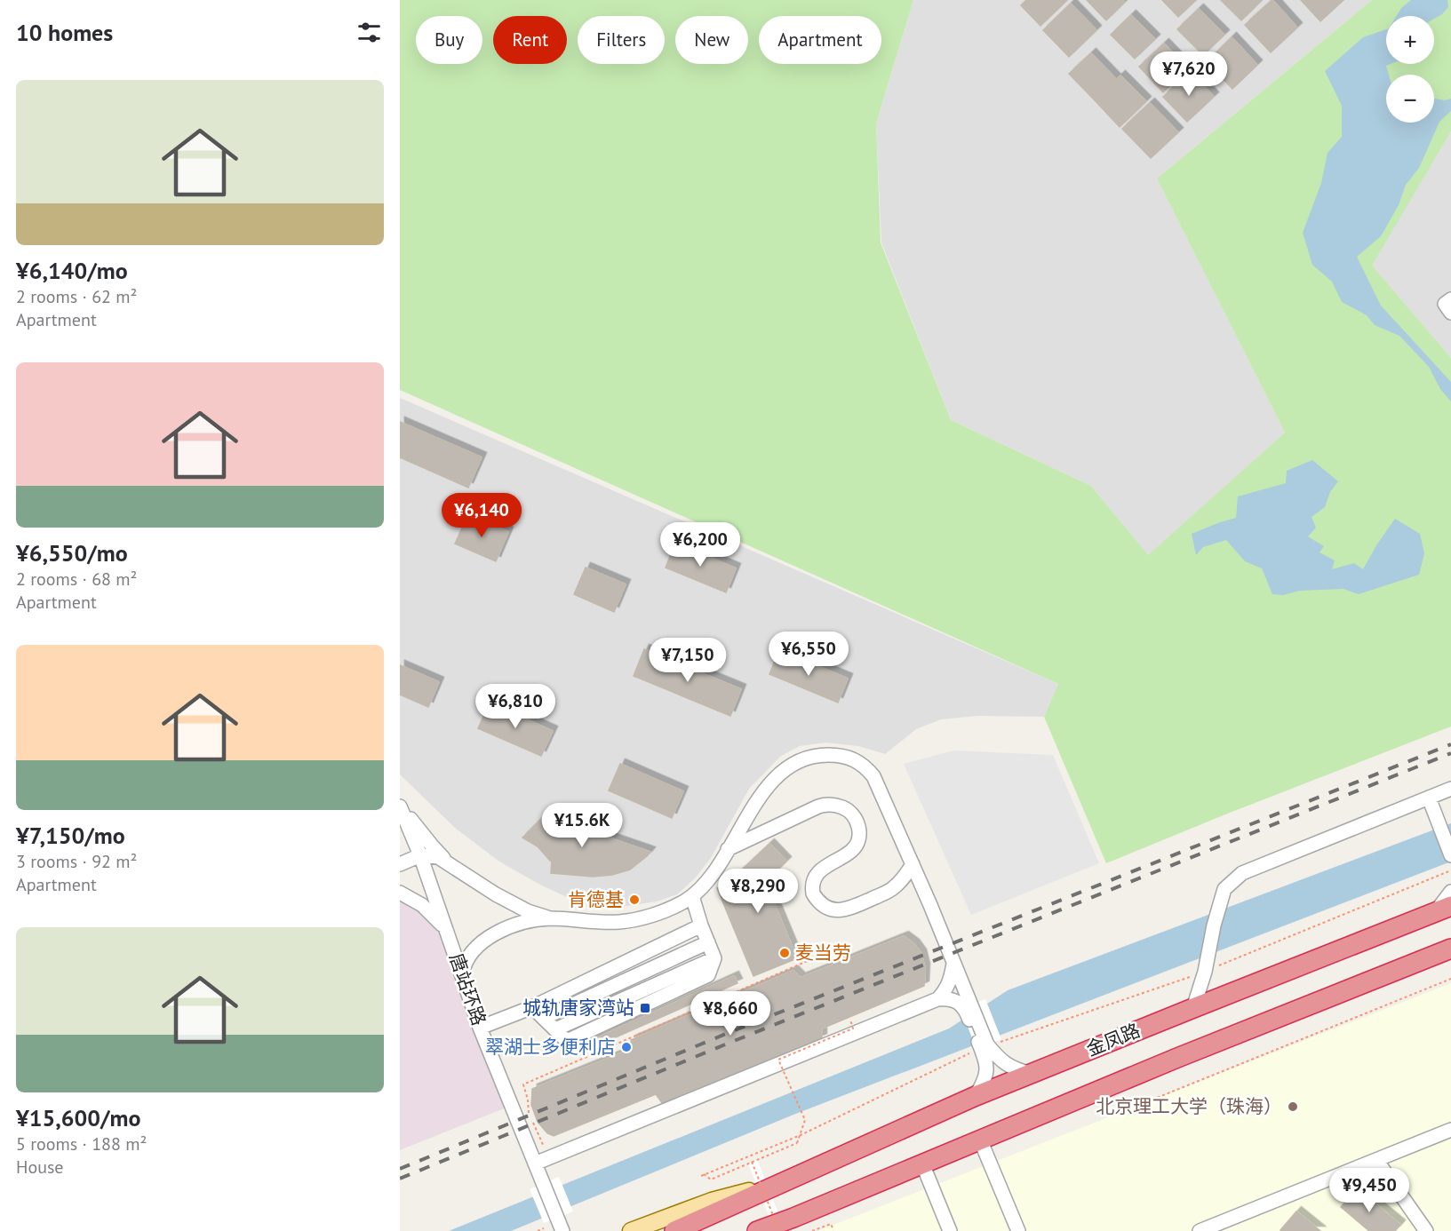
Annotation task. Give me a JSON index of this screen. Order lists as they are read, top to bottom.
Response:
{
  "streets": {
    "highway": ["金凤路"],
    "street": ["唐站环路"]
  },
  "places": {
    "other": [
      "肯德基",
      "麦当劳",
      "翠湖士多便利店",
      "北京理工大学（珠海）"
    ],
    "transit": ["城轨唐家湾站"]
  },
  "page": {
    "heading": "10 homes",
    "map_buttons": ["+", "−"],
    "chip": [
      "Buy",
      "Rent",
      "Filters",
      "New",
      "Apartment"
    ],
    "price": [
      "¥7,620",
      "¥6,140",
      "¥6,200",
      "¥6,550",
      "¥7,150",
      "¥6,810",
      "¥15.6K",
      "¥8,290",
      "¥8,660",
      "¥9,450"
    ],
    "list": [
      {
        "name": "¥6,140/mo",
        "note": "2 rooms · 62 m² · Apartment"
      },
      {
        "name": "¥6,550/mo",
        "note": "2 rooms · 68 m² · Apartment"
      },
      {
        "name": "¥7,150/mo",
        "note": "3 rooms · 92 m² · Apartment"
      },
      {
        "name": "¥15,600/mo",
        "note": "5 rooms · 188 m² · House"
      }
    ]
  }
}
